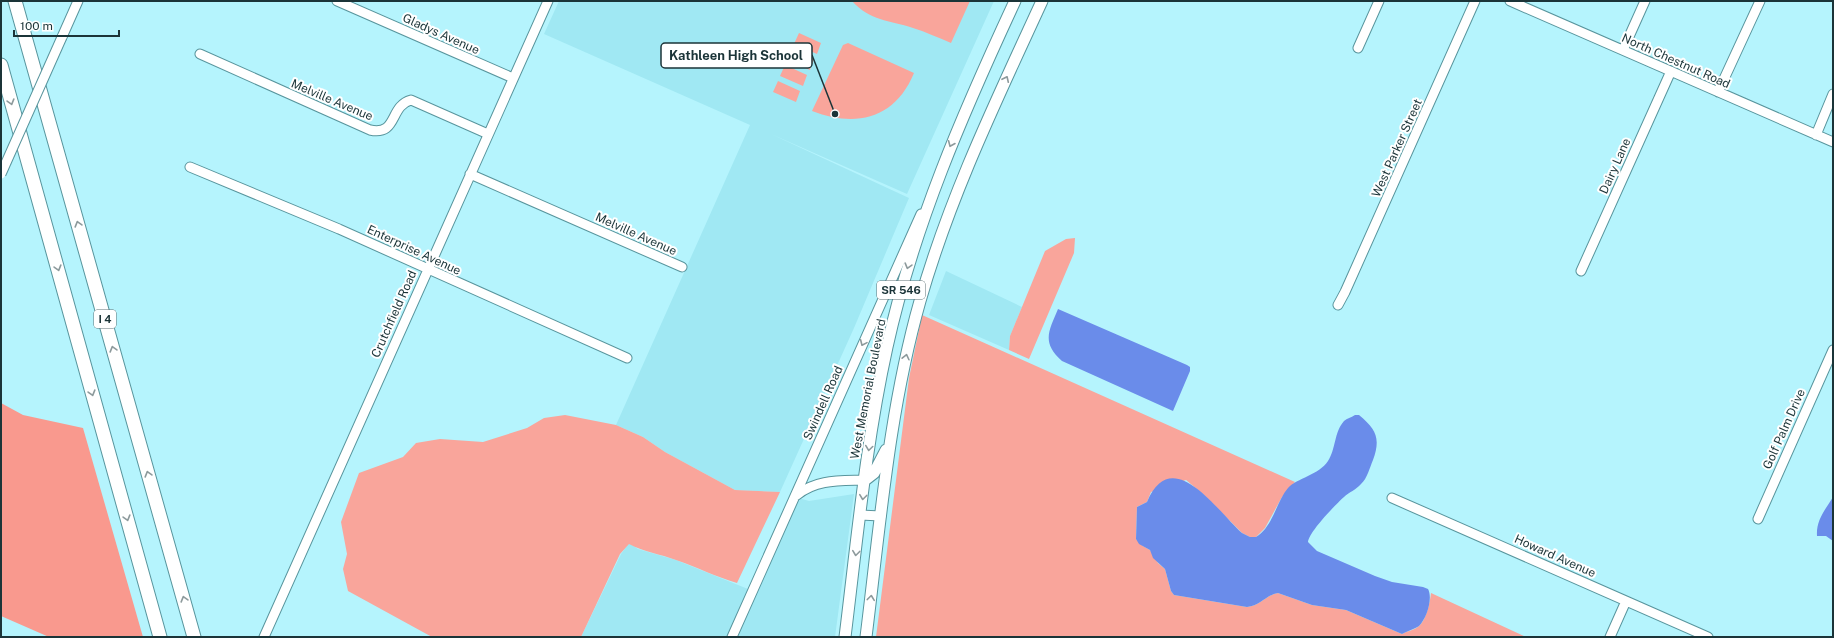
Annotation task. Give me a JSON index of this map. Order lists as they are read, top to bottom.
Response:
{
  "streets": {
    "highway": ["I 4"],
    "main road": ["SR 546", "West Memorial Boulevard"],
    "street": [
      "Gladys Avenue",
      "North Chestnut Road",
      "Melville Avenue",
      "West Parker Street",
      "Dairy Lane",
      "Enterprise Avenue",
      "Crutchfield Road",
      "Swindell Road",
      "Golf Palm Drive",
      "Howard Avenue"
    ]
  },
  "crossings": [
    ["Gladys Avenue", "Crutchfield Road"],
    ["North Chestnut Road", "Dairy Lane"],
    ["Melville Avenue", "Crutchfield Road"],
    ["Enterprise Avenue", "Crutchfield Road"],
    ["West Memorial Boulevard", "Swindell Road"]
  ],
  "one_way": ["Swindell Road"],
  "places": ["Kathleen High School"],
  "scale_bar": "100 m"
}
